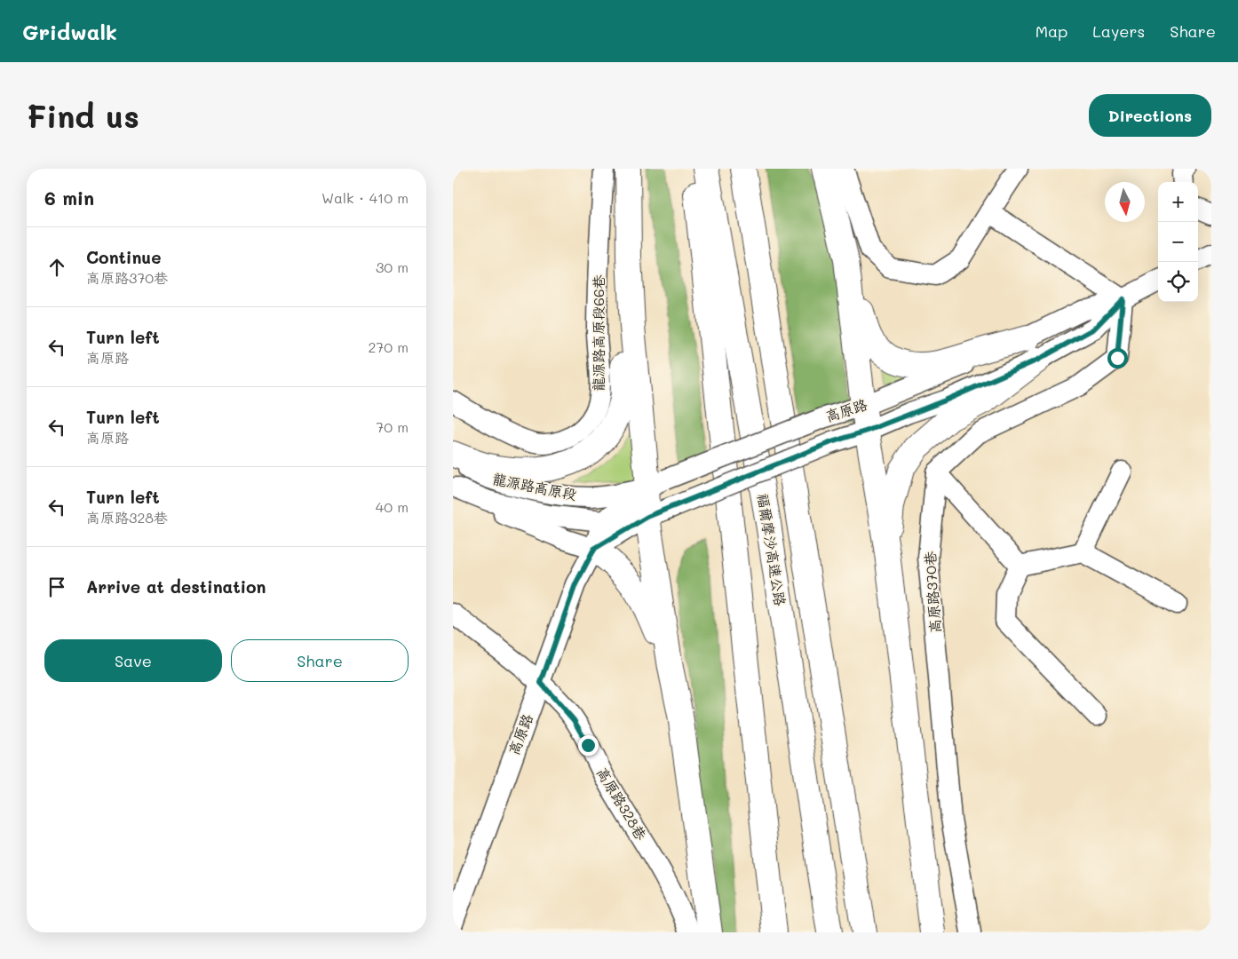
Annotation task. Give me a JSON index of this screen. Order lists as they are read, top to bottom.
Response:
{
  "streets": {
    "highway": ["福爾摩沙高速公路"],
    "street": [
      "龍源路高原段66巷",
      "高原路",
      "龍源路高原段",
      "高原路370巷",
      "高原路328巷"
    ]
  },
  "crossings": [
    ["高原路", "龍源路高原段"],
    ["高原路", "高原路328巷"]
  ],
  "north": "bottom",
  "page": {
    "header": "Gridwalk",
    "nav": ["Map", "Layers", "Share"],
    "buttons": [
      "Directions",
      ["Save", "Share"]
    ],
    "title": "Find us",
    "heading": ["6 min", "Walk · 410 m"],
    "map_buttons": ["+", "−"],
    "list": [
      ["Continue", "高原路370巷", "30 m"],
      ["Turn left", "高原路", "270 m"],
      ["Turn left", "高原路", "70 m"],
      ["Turn left", "高原路328巷", "40 m"],
      "Arrive at destination"
    ]
  }
}
